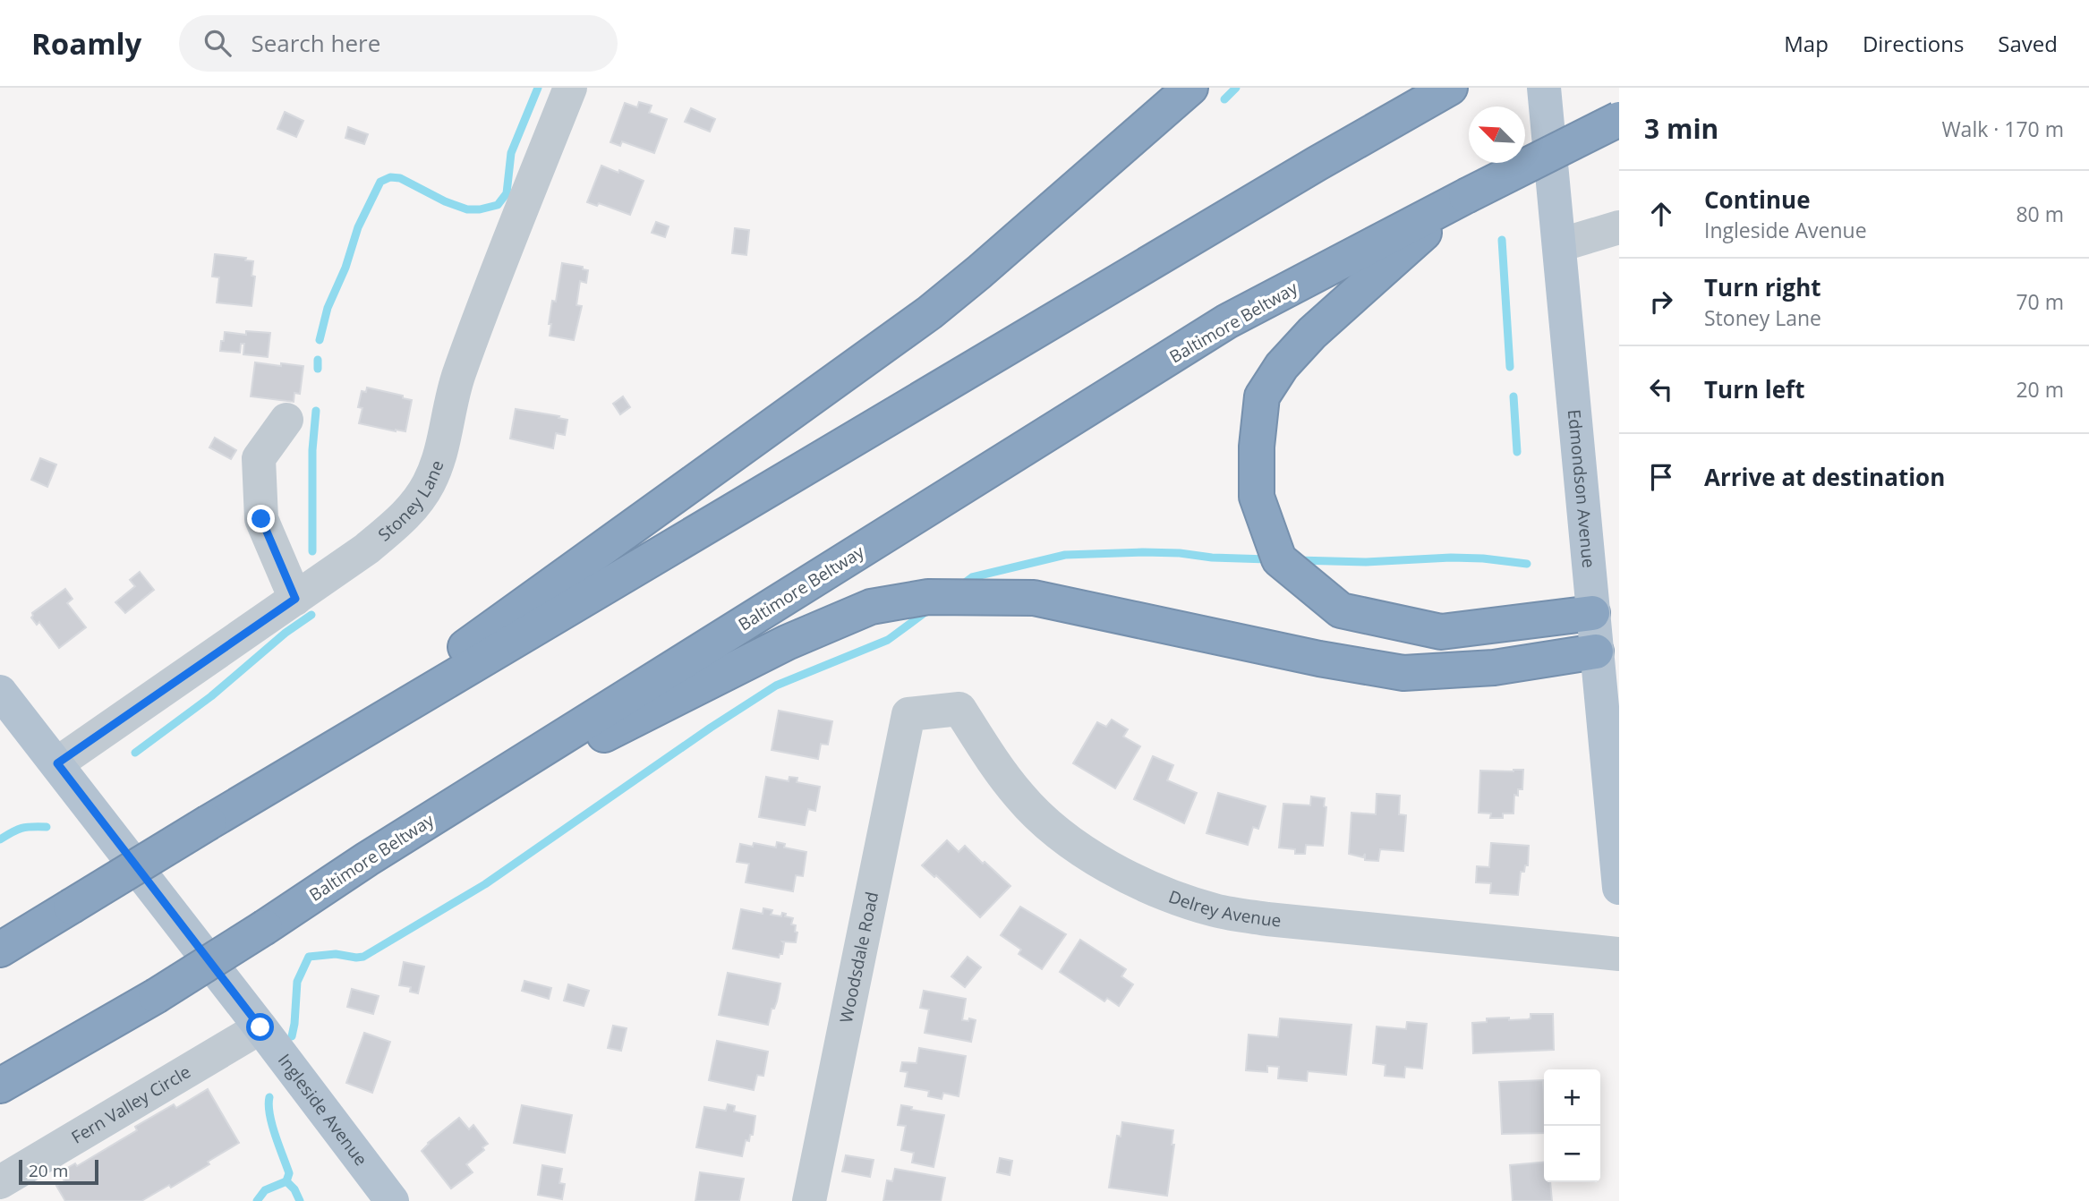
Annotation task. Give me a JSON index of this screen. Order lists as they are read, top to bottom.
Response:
{
  "streets": {
    "highway": ["Baltimore Beltway"],
    "main road": ["Edmondson Avenue", "Ingleside Avenue"],
    "street": [
      "Stoney Lane",
      "Delrey Avenue",
      "Woodsdale Road",
      "Fern Valley Circle"
    ]
  },
  "crossings": [
    ["Stoney Lane", "Ingleside Avenue"],
    ["Delrey Avenue", "Woodsdale Road"],
    ["Fern Valley Circle", "Ingleside Avenue"]
  ],
  "scale_bar": "20 m",
  "north": "top left",
  "page": {
    "header": "Roamly",
    "search": "Search here",
    "nav": ["Map", "Directions", "Saved"],
    "heading": ["3 min", "Walk · 170 m"],
    "list": [
      ["Continue", "Ingleside Avenue", "80 m"],
      ["Turn right", "Stoney Lane", "70 m"],
      ["Turn left", "20 m"],
      "Arrive at destination"
    ],
    "map_buttons": ["+", "−"],
    "scale": "20 m"
  }
}
